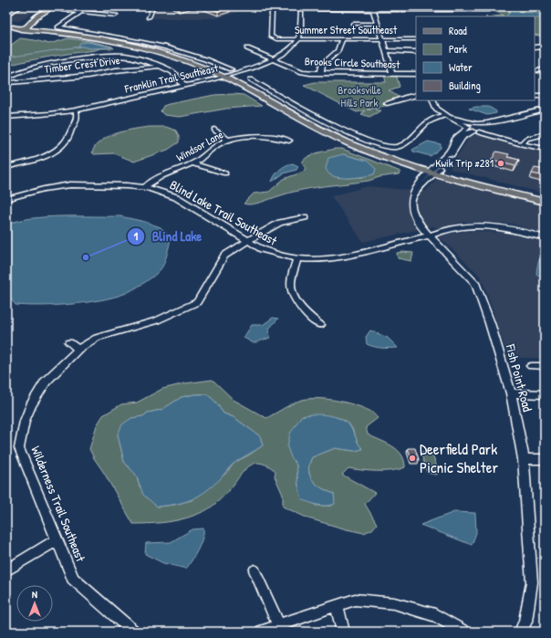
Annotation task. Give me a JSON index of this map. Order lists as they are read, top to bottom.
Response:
{
  "streets": {
    "street": [
      "Summer Street Southeast",
      "Brooks Circle Southeast",
      "Timber Crest Drive",
      "Franklin Trail Southeast",
      "Windsor Lane",
      "Blind Lake Trail Southeast",
      "Fish Point Road",
      "Wilderness Trail Southeast"
    ]
  },
  "crossings": [
    ["Summer Street Southeast", "Franklin Trail Southeast"],
    ["Brooks Circle Southeast", "Franklin Trail Southeast"],
    ["Windsor Lane", "Blind Lake Trail Southeast"],
    ["Blind Lake Trail Southeast", "Fish Point Road"],
    ["Blind Lake Trail Southeast", "Wilderness Trail Southeast"]
  ],
  "parks": ["Brooksville Hills Park"],
  "places": ["Kwik Trip #281", "Blind Lake", "Deerfield Park Picnic Shelter"],
  "legend": [
    "Road",
    "Park",
    "Water",
    "Building"
  ],
  "north": "top"
}
